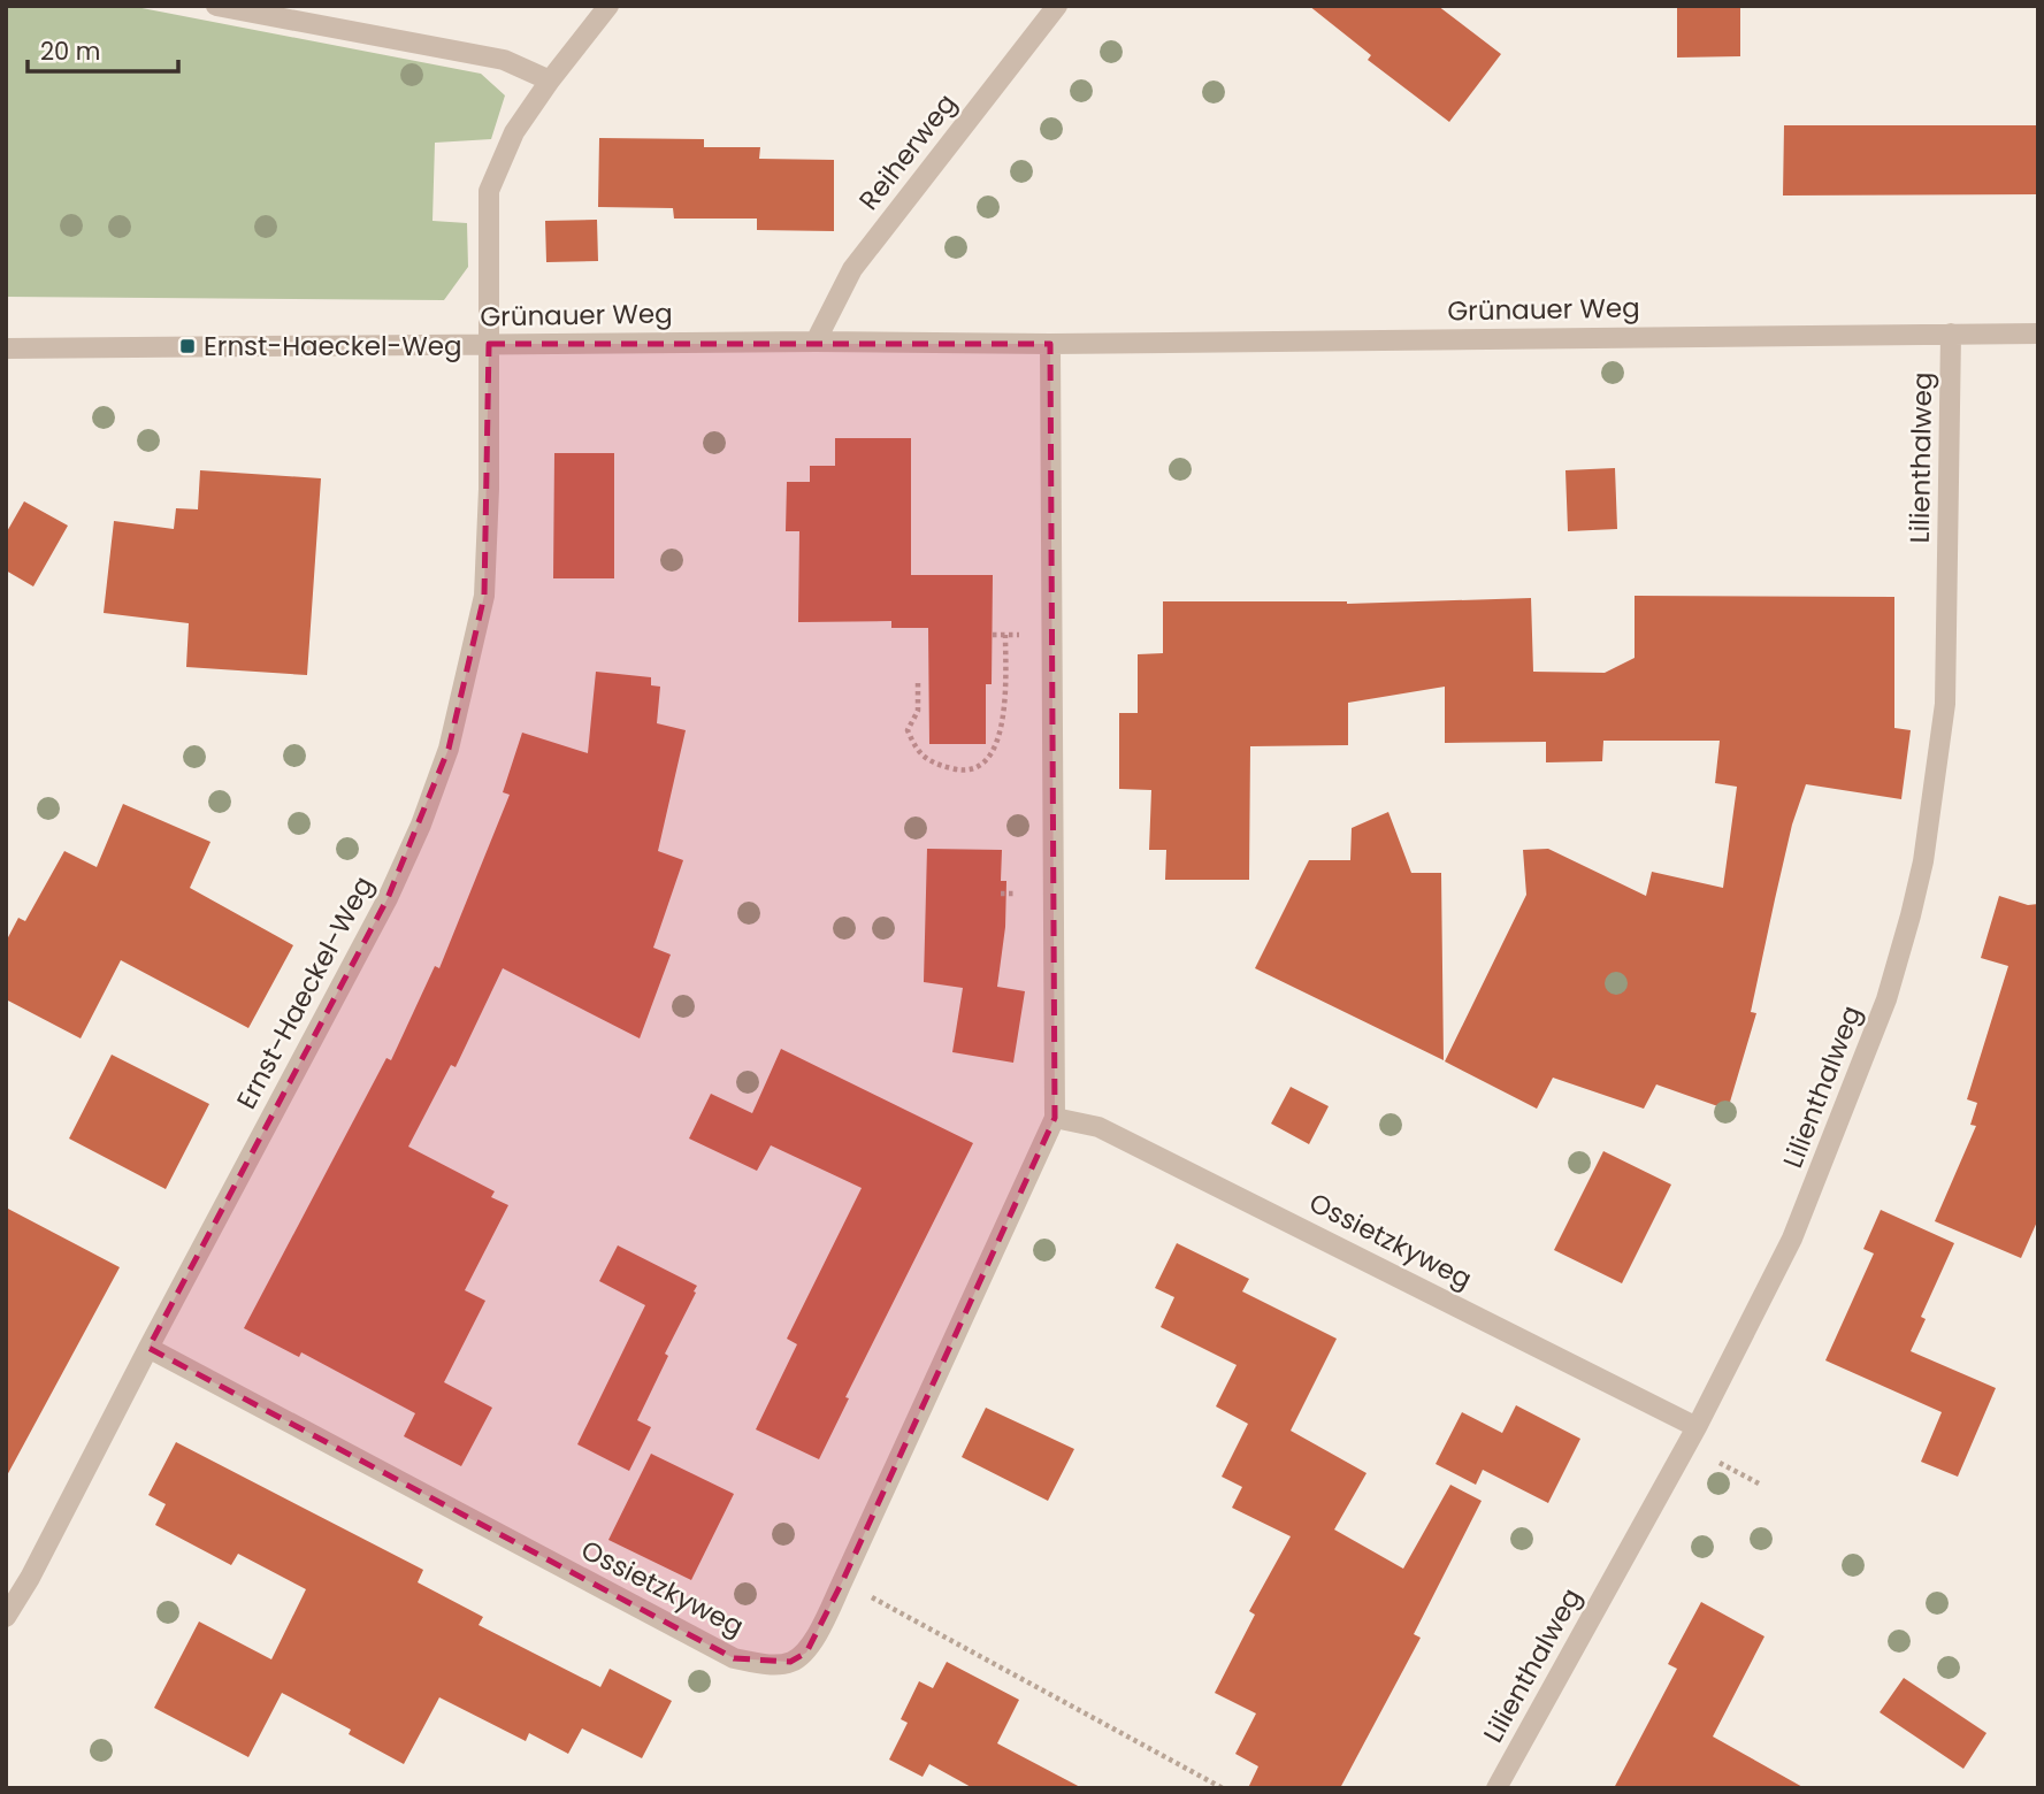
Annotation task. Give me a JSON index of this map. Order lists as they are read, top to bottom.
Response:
{
  "streets": {
    "street": [
      "Reiherweg",
      "Grünauer Weg",
      "Lilienthalweg",
      "Ernst-Haeckel-Weg",
      "Ossietzkyweg"
    ]
  },
  "crossings": [
    ["Reiherweg", "Grünauer Weg"],
    ["Grünauer Weg", "Lilienthalweg"],
    ["Grünauer Weg", "Ernst-Haeckel-Weg"],
    ["Grünauer Weg", "Ossietzkyweg"],
    ["Lilienthalweg", "Ossietzkyweg"],
    ["Ernst-Haeckel-Weg", "Ossietzkyweg"]
  ],
  "places": {
    "transit": ["Ernst-Haeckel-Weg"]
  },
  "scale_bar": "20 m"
}
